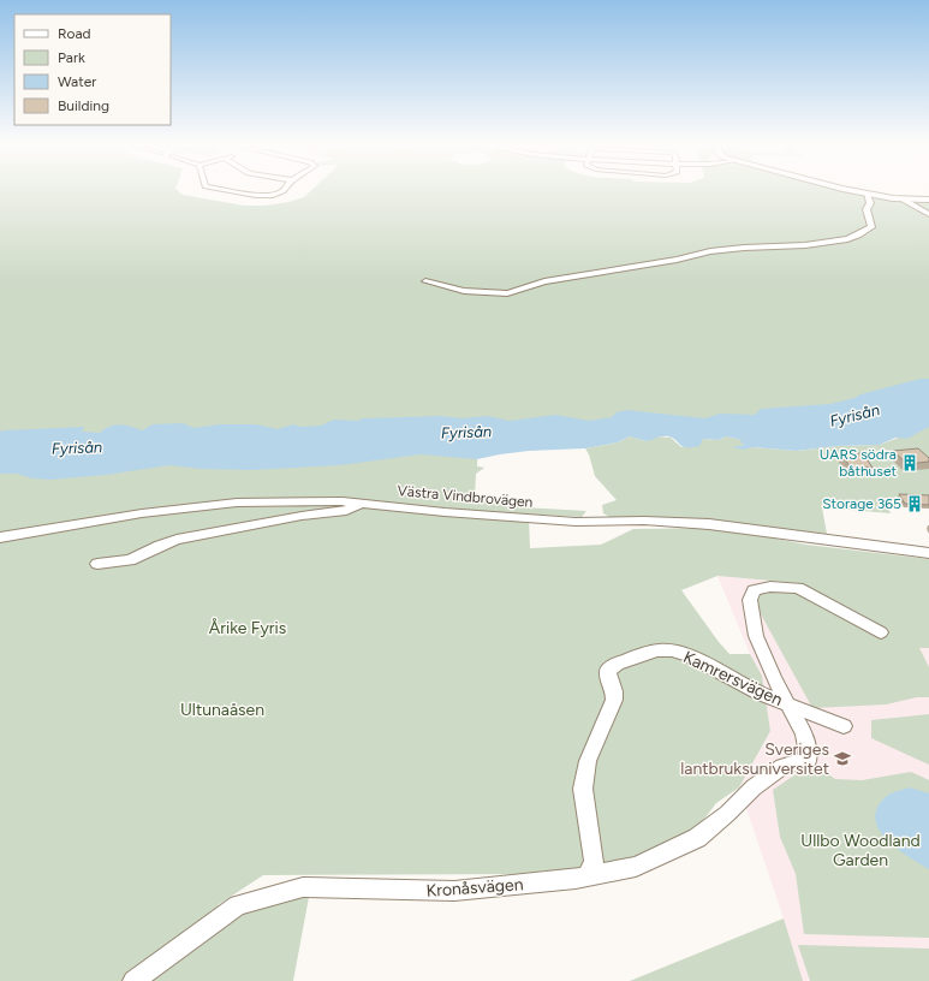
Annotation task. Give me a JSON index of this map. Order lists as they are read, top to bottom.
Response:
{
  "streets": {
    "street": ["Västra Vindbrovägen", "Kamrersvägen", "Kronåsvägen"]
  },
  "crossings": [
    ["Kamrersvägen", "Kronåsvägen"]
  ],
  "water": ["Fyrisån"],
  "parks": ["Årike Fyris", "Ultunaåsen", "Ullbo Woodland Garden"],
  "places": {
    "building": ["UARS södra båthuset", "Storage 365"],
    "school or university": ["Sveriges lantbruksuniversitet"]
  },
  "legend": [
    "Road",
    "Park",
    "Water",
    "Building"
  ]
}
